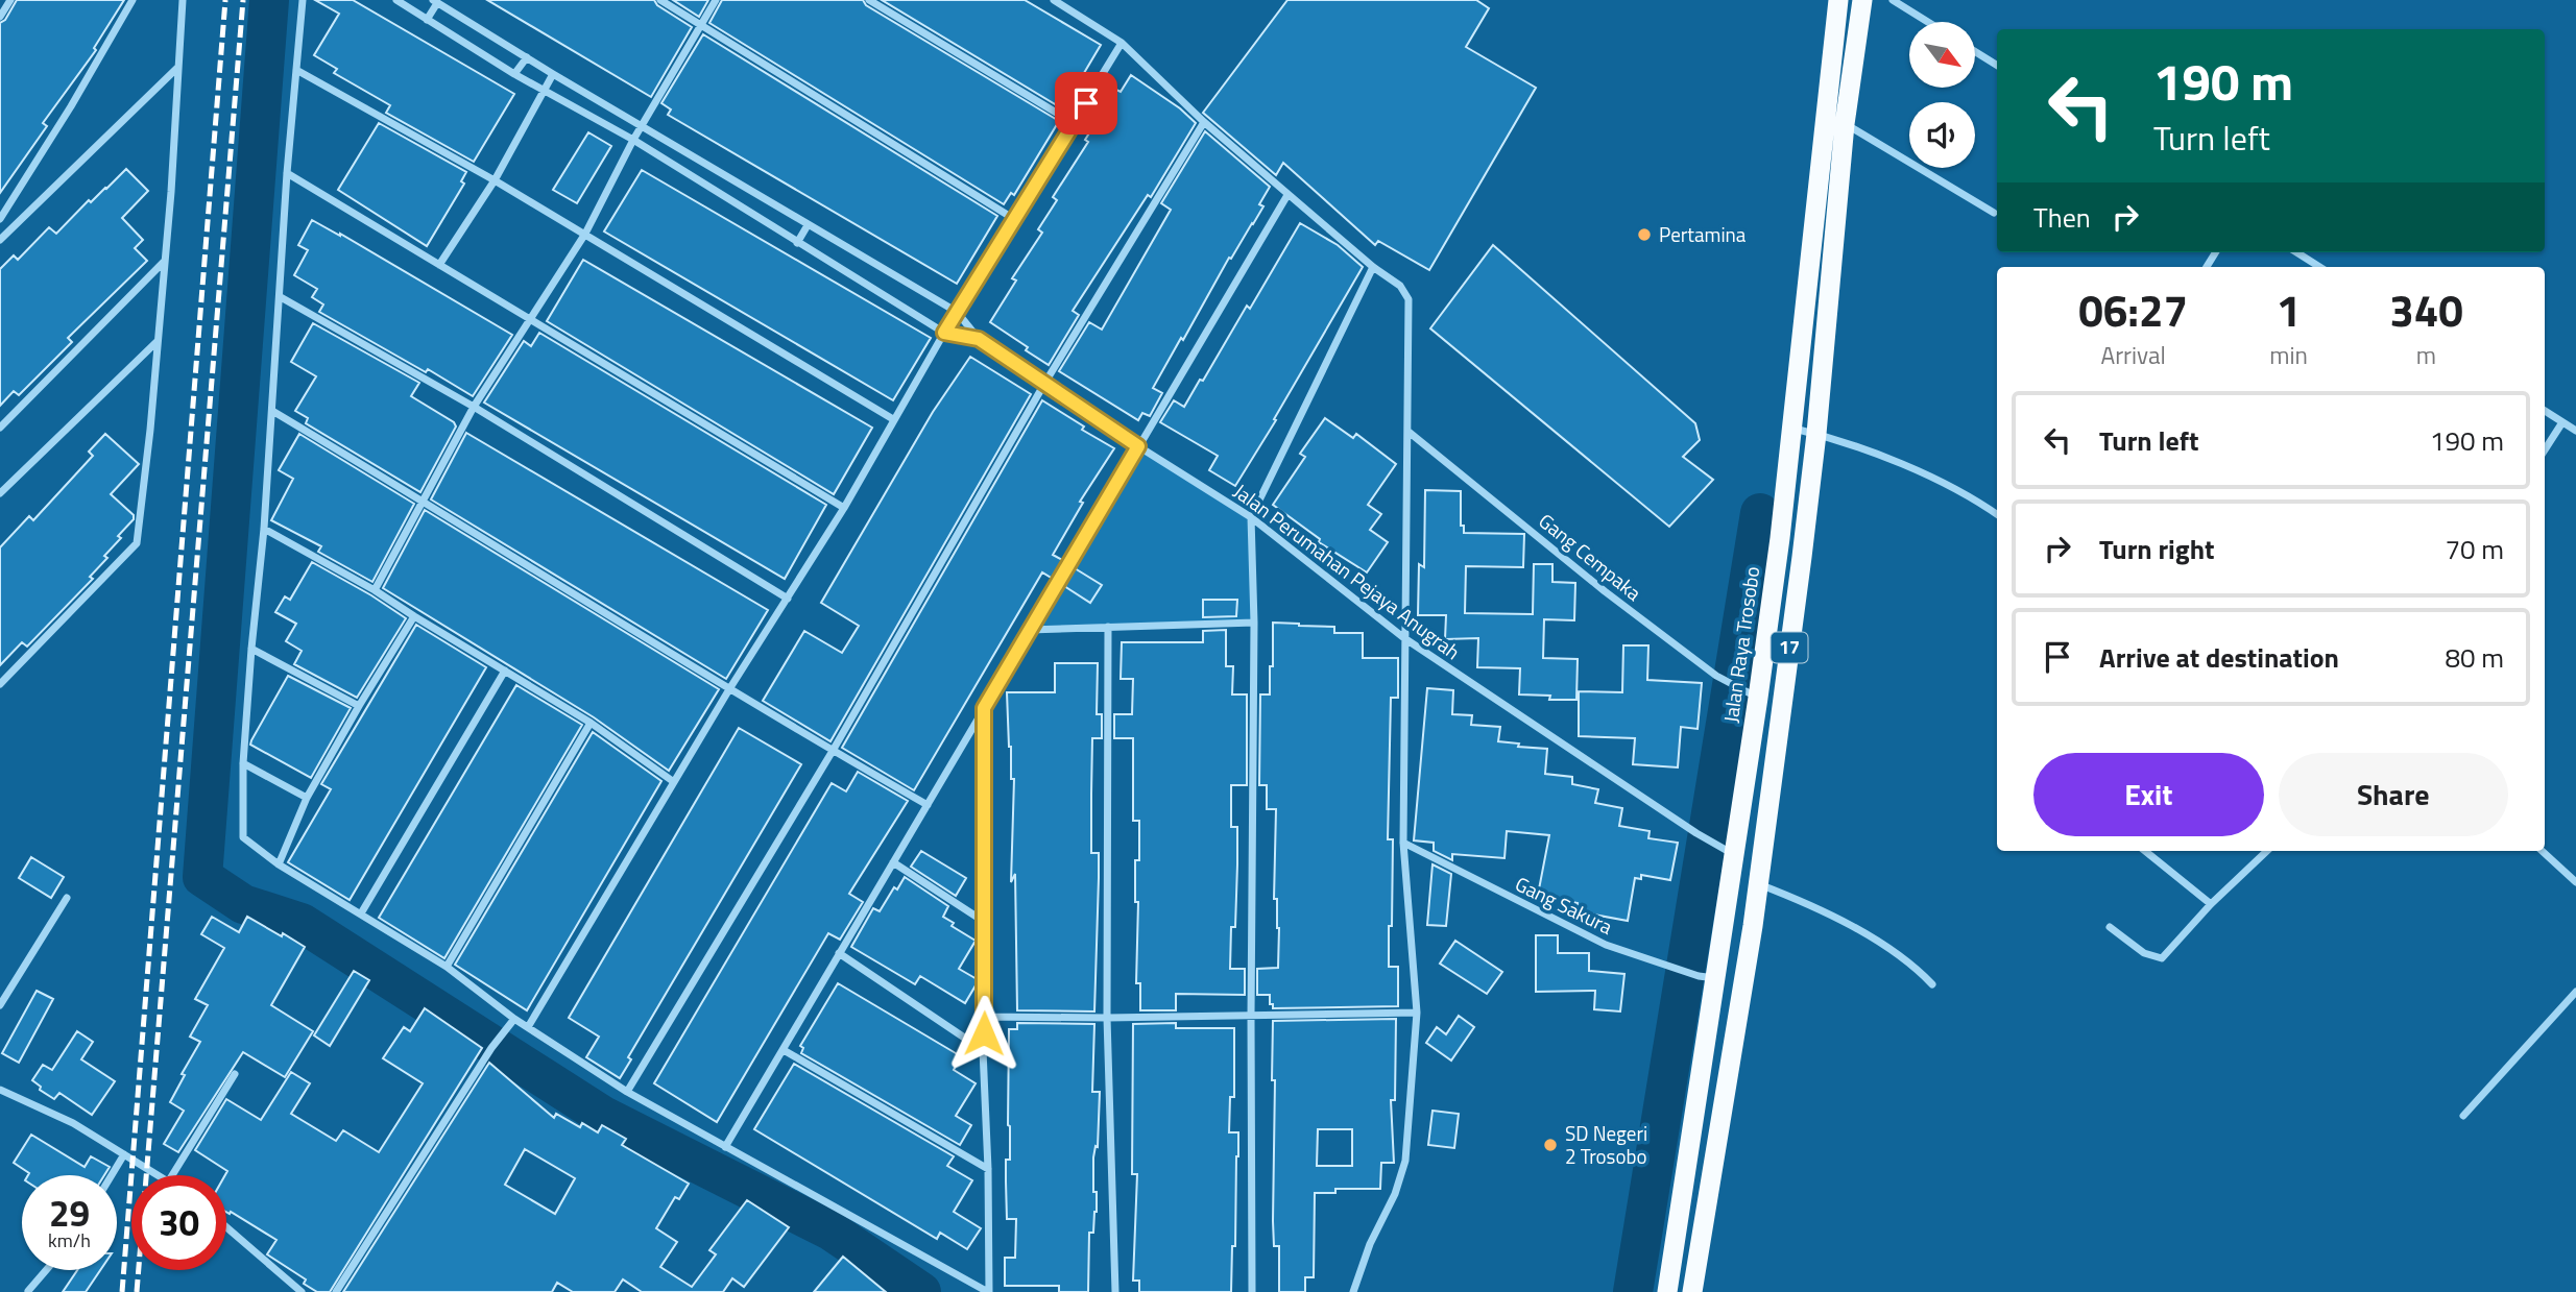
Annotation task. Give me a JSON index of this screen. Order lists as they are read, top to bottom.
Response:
{
  "streets": {
    "highway": ["Jalan Raya Trosobo", "17"],
    "street": ["Gang Cempaka", "Jalan Perumahan Pejaya Anugrah", "Gang Sakura"]
  },
  "crossings": [
    ["Gang Cempaka", "Jalan Raya Trosobo"],
    ["Jalan Perumahan Pejaya Anugrah", "Jalan Raya Trosobo"],
    ["Jalan Raya Trosobo", "Gang Sakura"]
  ],
  "places": ["Pertamina", "SD Negeri 2 Trosobo"],
  "north": "bottom right",
  "page": {
    "turn": ["190 m", "Turn left"],
    "then": "Then",
    "eta": [
      "06:27",
      "Arrival",
      "1",
      "min",
      "340",
      "m"
    ],
    "list": [
      {
        "name": "Turn left",
        "value": "190 m"
      },
      {
        "name": "Turn right",
        "value": "70 m"
      },
      {
        "name": "Arrive at destination",
        "value": "80 m"
      }
    ],
    "buttons": ["Exit", "Share"],
    "speed": "29 km/h",
    "limit": "30"
  }
}
